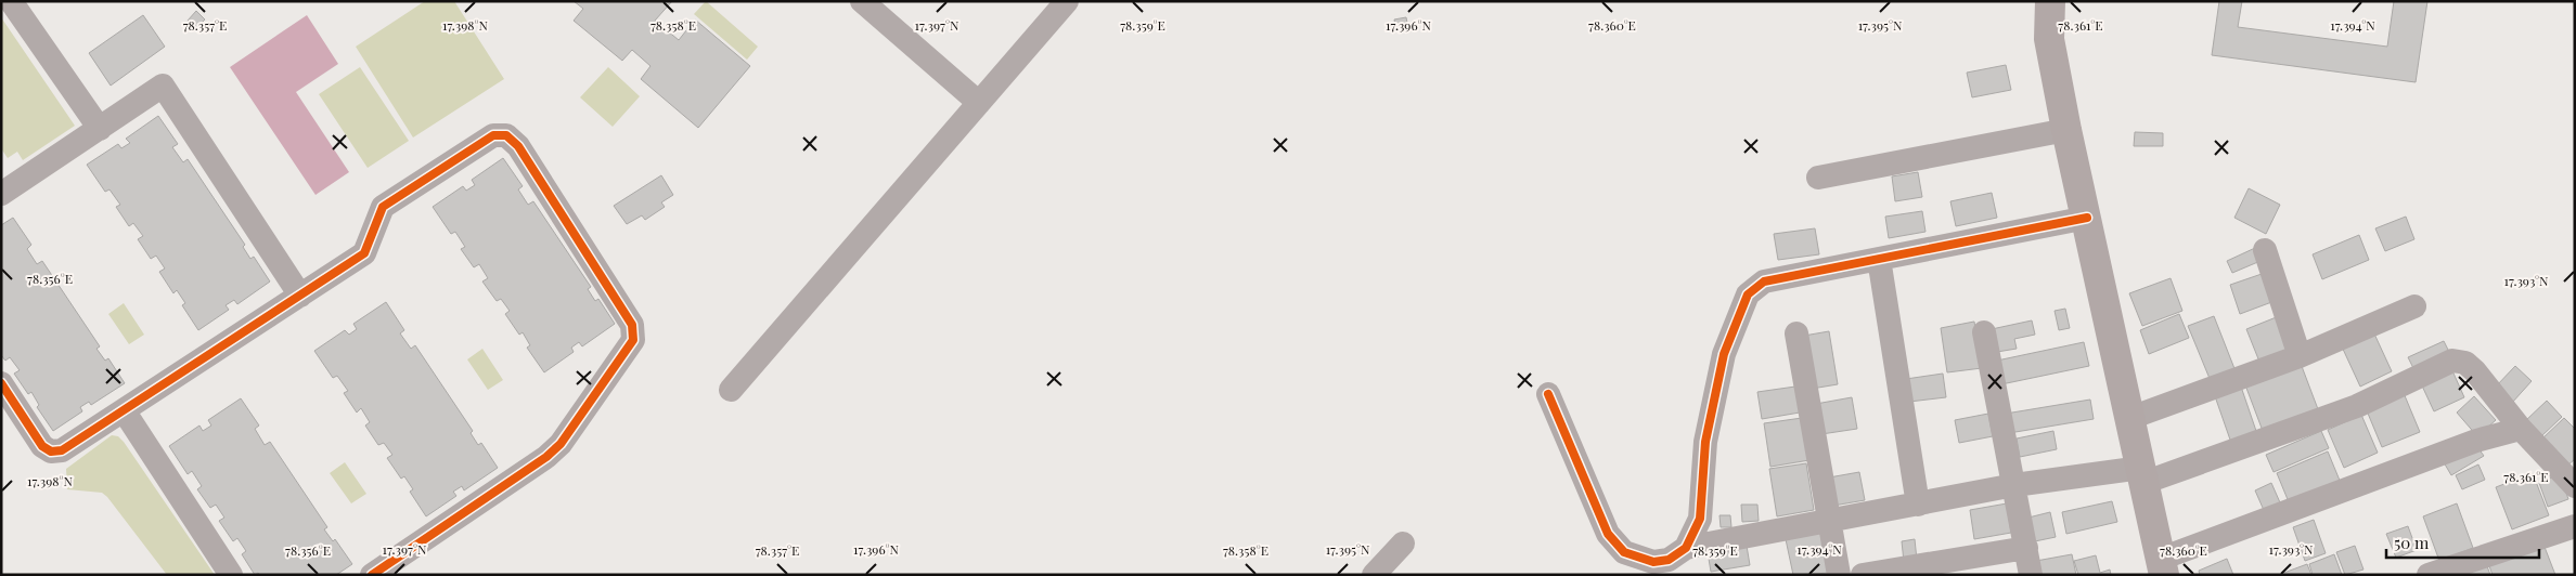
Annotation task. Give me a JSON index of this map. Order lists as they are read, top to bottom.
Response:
{
  "scale_bar": "50 m",
  "coordinates": [
    "78.361°E",
    "78.357°E",
    "78.358°E",
    "78.359°E",
    "78.360°E",
    "17.398°N",
    "17.397°N",
    "17.396°N",
    "17.395°N",
    "17.394°N",
    "78.356°E",
    "17.393°N"
  ]
}
